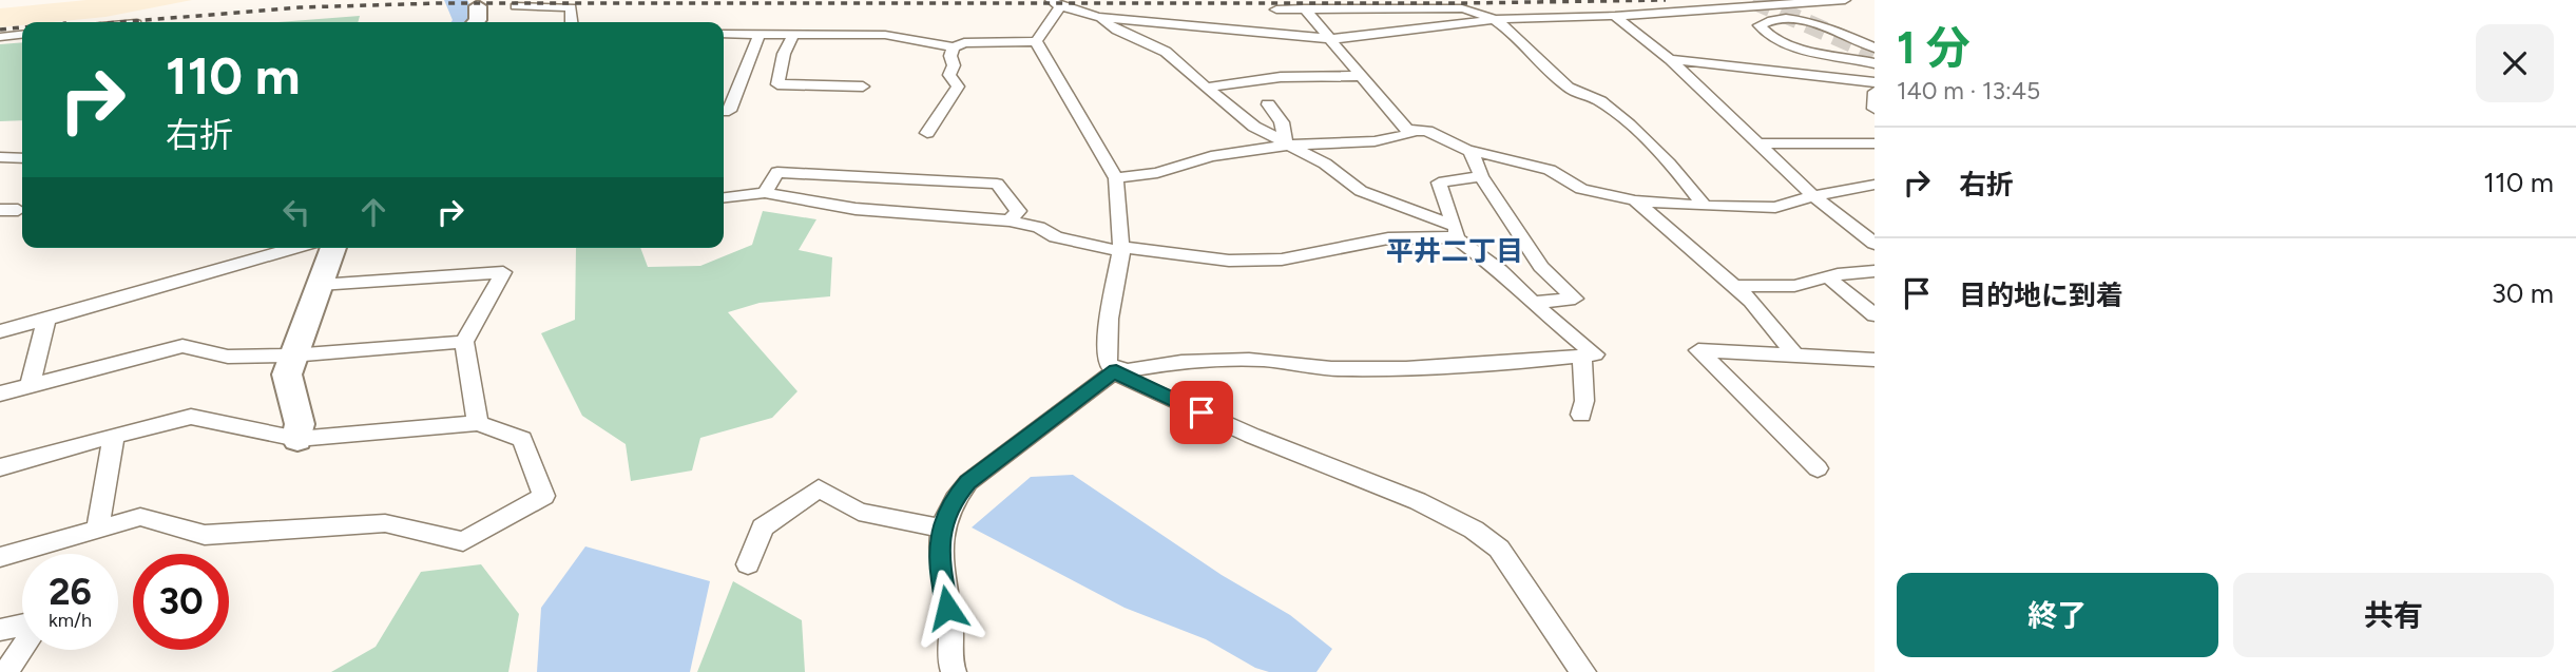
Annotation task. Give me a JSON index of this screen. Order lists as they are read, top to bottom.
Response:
{
  "districts": ["平井二丁目"],
  "page": {
    "heading": ["1 分", "140 m · 13:45"],
    "turn": ["110 m", "右折"],
    "list": [
      {
        "name": "右折",
        "value": "110 m"
      },
      {
        "name": "目的地に到着",
        "value": "30 m"
      }
    ],
    "speed": "26 km/h",
    "limit": "30",
    "buttons": ["終了", "共有"]
  }
}
